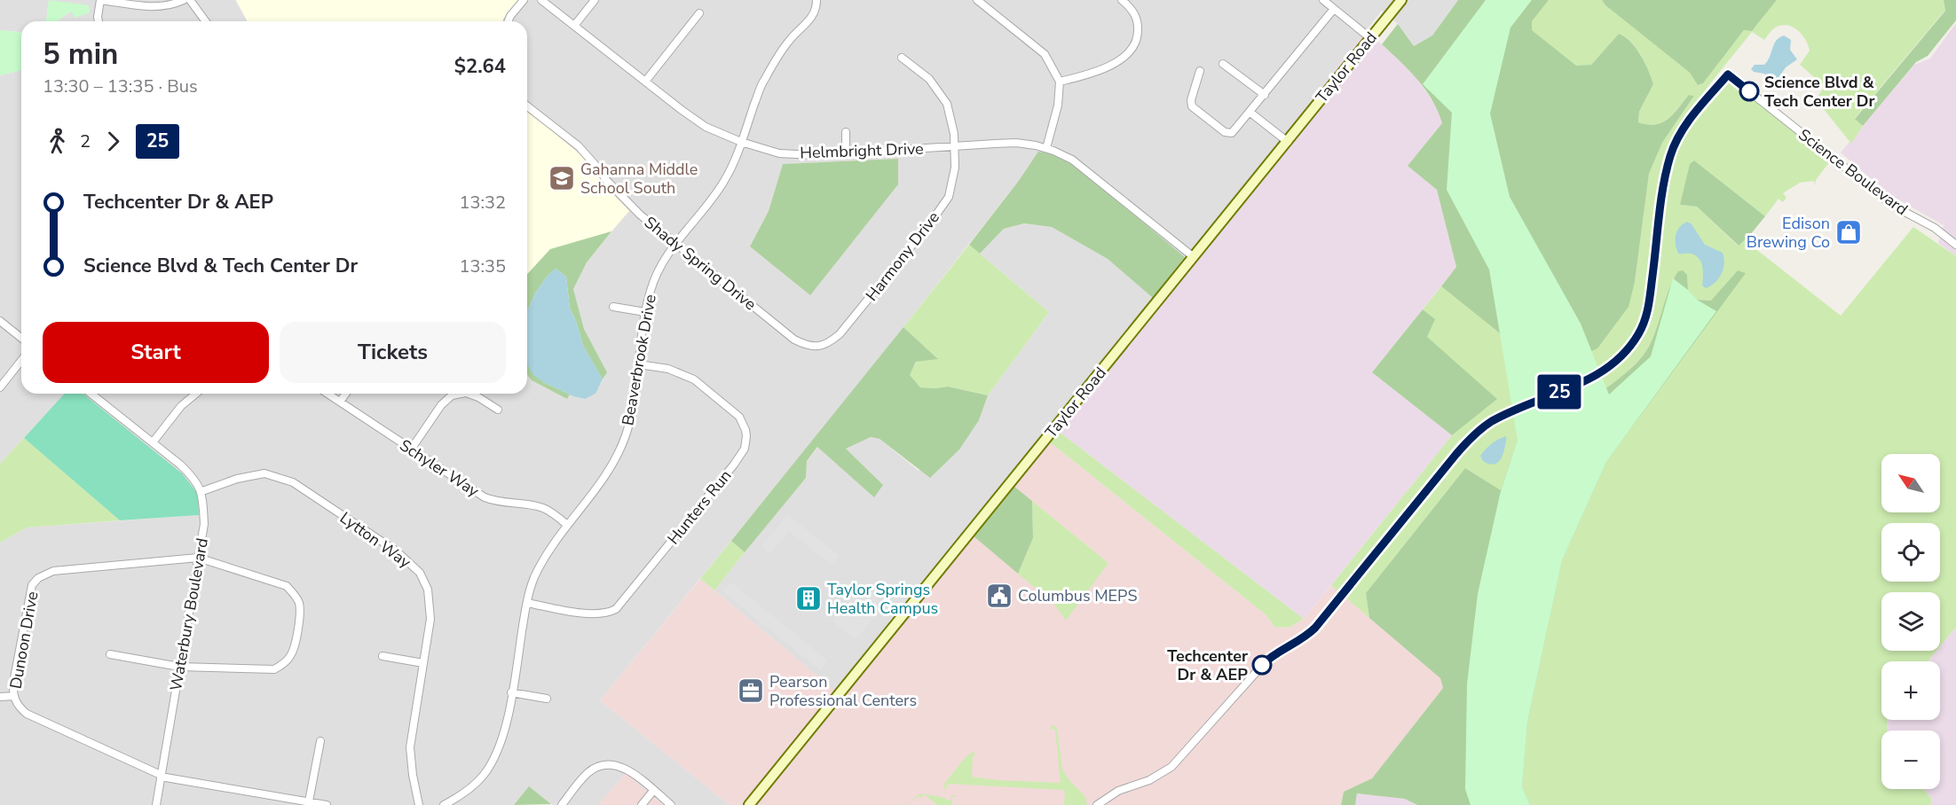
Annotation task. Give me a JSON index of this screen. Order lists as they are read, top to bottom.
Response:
{
  "streets": {
    "main road": ["Taylor Road"],
    "street": [
      "Helmbright Drive",
      "Science Boulevard",
      "Harmony Drive",
      "Shady Spring Drive",
      "Beaverbrook Drive",
      "Schyler Way",
      "Hunters Run",
      "Lytton Way",
      "Waterbury Boulevard",
      "Dunoon Drive"
    ]
  },
  "crossings": [
    ["Taylor Road", "Helmbright Drive"],
    ["Helmbright Drive", "Harmony Drive"],
    ["Helmbright Drive", "Beaverbrook Drive"],
    ["Harmony Drive", "Shady Spring Drive"],
    ["Shady Spring Drive", "Beaverbrook Drive"],
    ["Beaverbrook Drive", "Schyler Way"],
    ["Beaverbrook Drive", "Hunters Run"],
    ["Lytton Way", "Waterbury Boulevard"],
    ["Waterbury Boulevard", "Dunoon Drive"]
  ],
  "places": {
    "other": ["Science Blvd & Tech Center Dr", "Techcenter Dr & AEP"],
    "school or university": ["Gahanna Middle School South"],
    "shop": ["Edison Brewing Co"],
    "public building": ["Columbus MEPS"],
    "building": ["Taylor Springs Health Campus"],
    "office": ["Pearson Professional Centers"]
  },
  "lines": ["bus line 25"],
  "north": "top left",
  "page": {
    "on_map": "25",
    "heading": ["5 min", "13:30 – 13:35 · Bus", "$2.64"],
    "legs": ["2", "25"],
    "list": [
      {
        "name": "Techcenter Dr & AEP",
        "value": "13:32"
      },
      {
        "name": "Science Blvd & Tech Center Dr",
        "value": "13:35"
      }
    ],
    "buttons": ["Start", "Tickets"],
    "map_buttons": ["+", "−"]
  }
}
